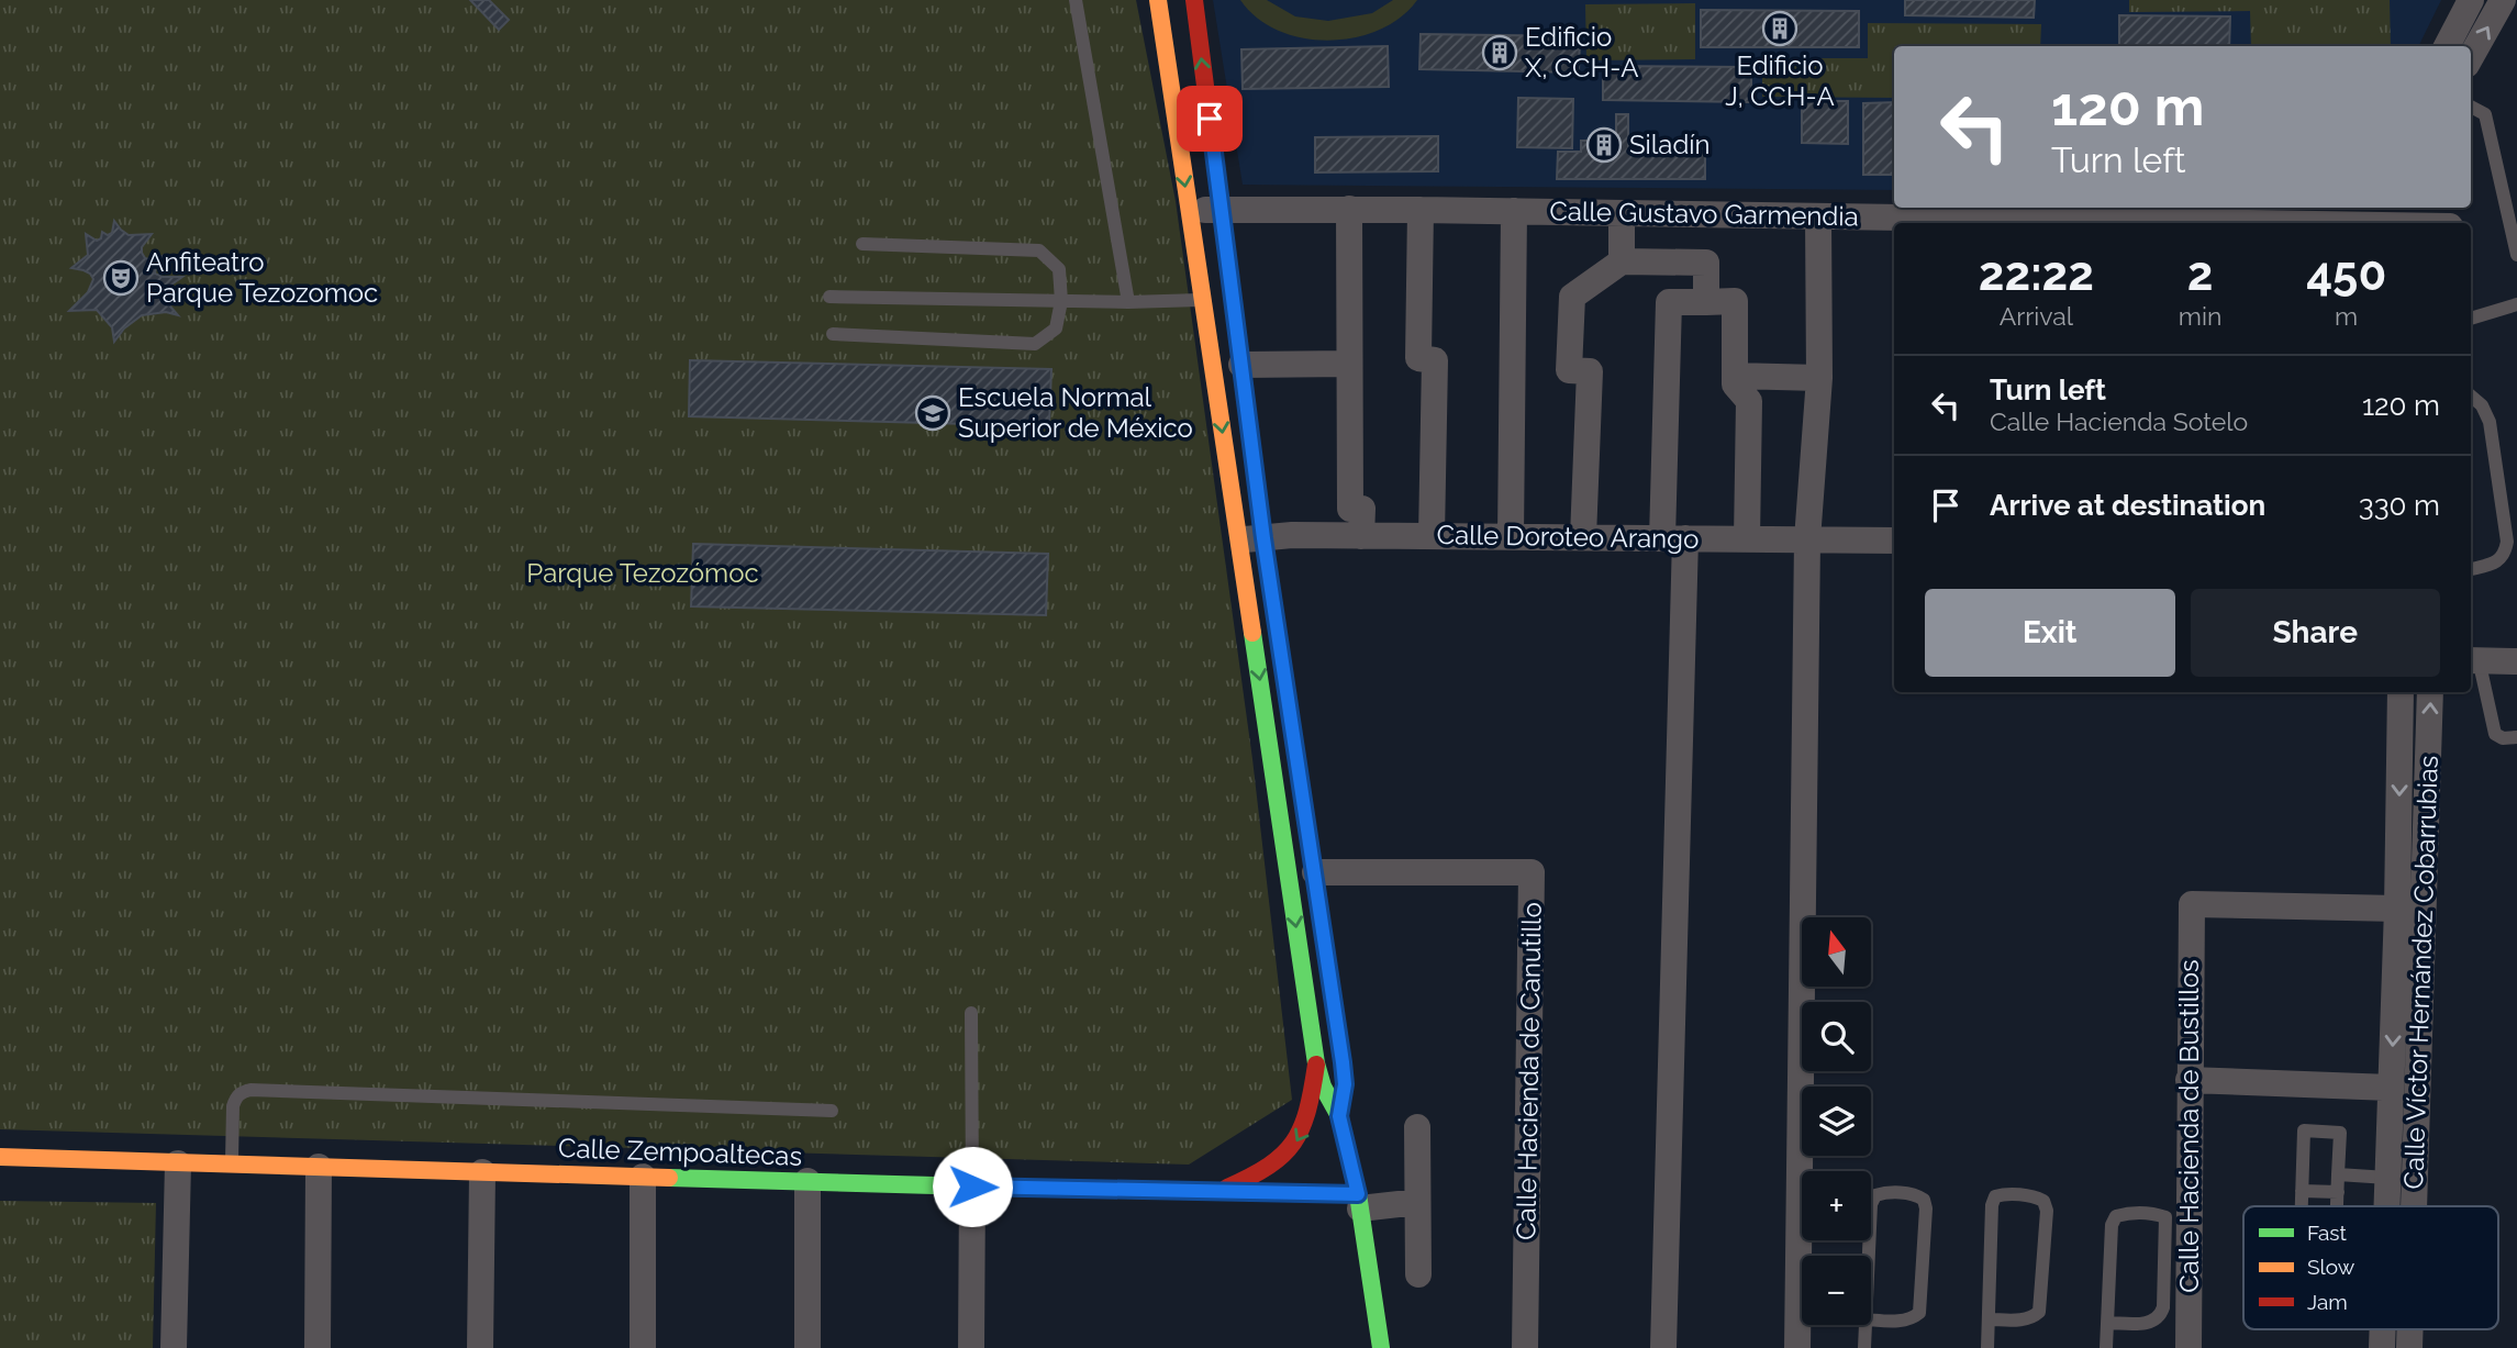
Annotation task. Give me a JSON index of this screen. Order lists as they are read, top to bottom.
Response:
{
  "streets": {
    "street": [
      "Calle Gustavo Garmendia",
      "Calle Doroteo Arango",
      "Calle Víctor Hernández Cobarrubias",
      "Calle Hacienda de Canutillo",
      "Calle Hacienda de Bustillos",
      "Calle Zempoaltecas"
    ]
  },
  "crossings": [
    ["Calle Víctor Hernández Cobarrubias", "Calle Hacienda de Bustillos"]
  ],
  "parks": ["Parque Tezozómoc"],
  "places": {
    "building": ["Edificio J, CCH-A", "Edificio X, CCH-A", "Siladín"],
    "theatre": ["Anfiteatro Parque Tezozomoc"],
    "school or university": ["Escuela Normal Superior de México"]
  },
  "legend": ["Fast", "Slow", "Jam"],
  "north": "top",
  "page": {
    "turn": ["120 m", "Turn left"],
    "eta": [
      "22:22",
      "Arrival",
      "2",
      "min",
      "450",
      "m"
    ],
    "list": [
      {
        "name": "Turn left",
        "note": "Calle Hacienda Sotelo",
        "value": "120 m"
      },
      {
        "name": "Arrive at destination",
        "value": "330 m"
      }
    ],
    "buttons": ["Exit", "Share"],
    "map_buttons": ["+", "−"]
  }
}
